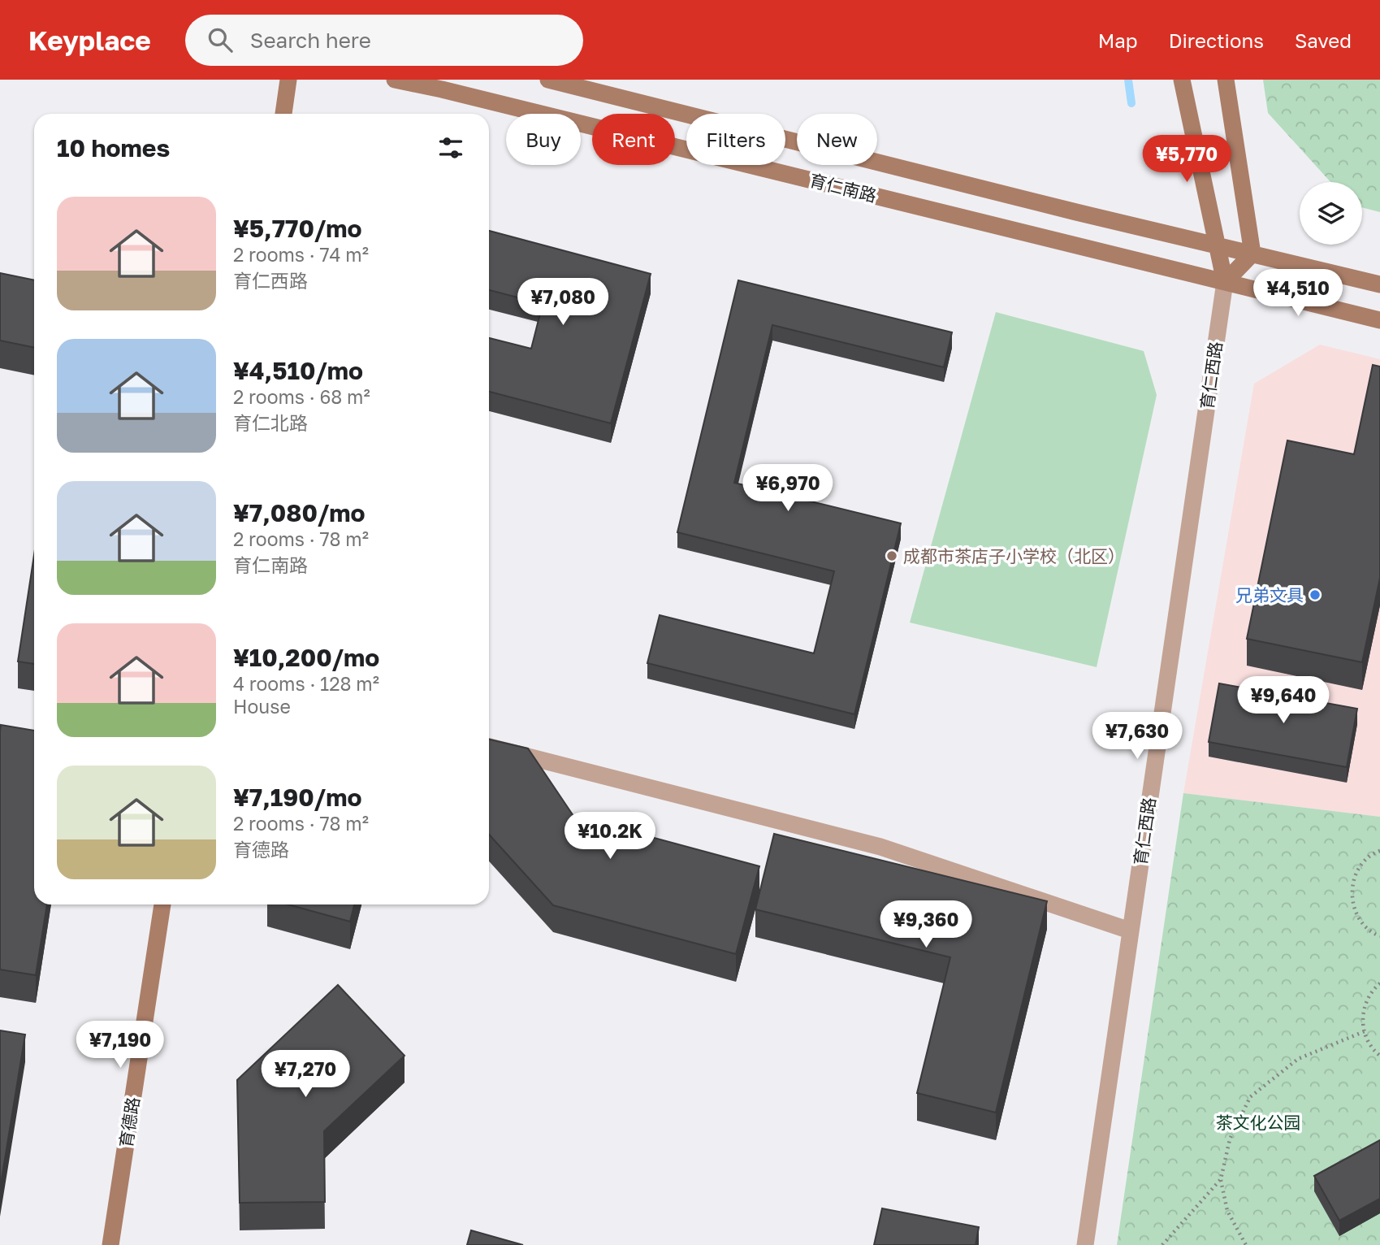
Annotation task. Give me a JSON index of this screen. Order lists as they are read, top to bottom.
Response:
{
  "streets": {
    "street": ["育仁南路", "育仁西路", "育德路"]
  },
  "crossings": [
    ["育仁南路", "育仁西路"]
  ],
  "parks": ["茶文化公园"],
  "places": ["成都市茶店子小学校（北区）", "兄弟文具"],
  "page": {
    "header": "Keyplace",
    "search": "Search here",
    "nav": ["Map", "Directions", "Saved"],
    "chip": [
      "Buy",
      "Rent",
      "Filters",
      "New"
    ],
    "heading": "10 homes",
    "price": [
      "¥5,770",
      "¥4,510",
      "¥7,080",
      "¥6,970",
      "¥9,640",
      "¥7,630",
      "¥10.2K",
      "¥9,360",
      "¥7,190",
      "¥7,270"
    ],
    "list": [
      {
        "name": "¥5,770/mo",
        "note": "2 rooms · 74 m² · 育仁西路"
      },
      {
        "name": "¥4,510/mo",
        "note": "2 rooms · 68 m² · 育仁北路"
      },
      {
        "name": "¥7,080/mo",
        "note": "2 rooms · 78 m² · 育仁南路"
      },
      {
        "name": "¥10,200/mo",
        "note": "4 rooms · 128 m² · House"
      },
      {
        "name": "¥7,190/mo",
        "note": "2 rooms · 78 m² · 育德路"
      }
    ]
  }
}
